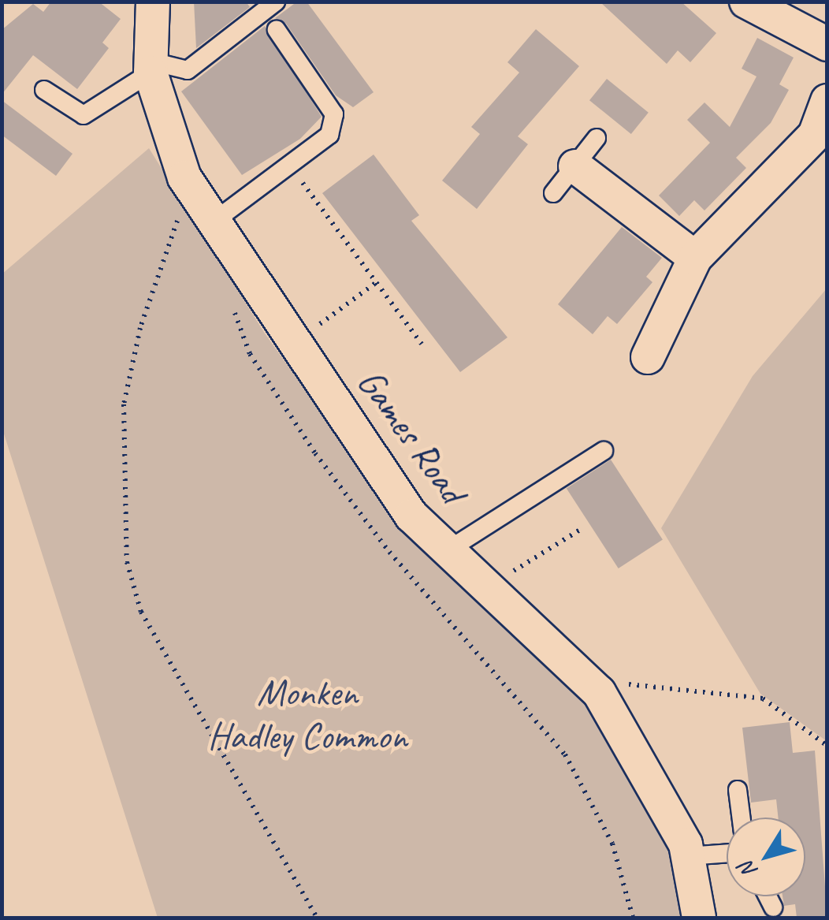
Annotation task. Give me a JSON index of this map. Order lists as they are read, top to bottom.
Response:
{
  "streets": {
    "street": ["Games Road"]
  },
  "parks": ["Monken Hadley Common"],
  "north": "bottom left"
}
